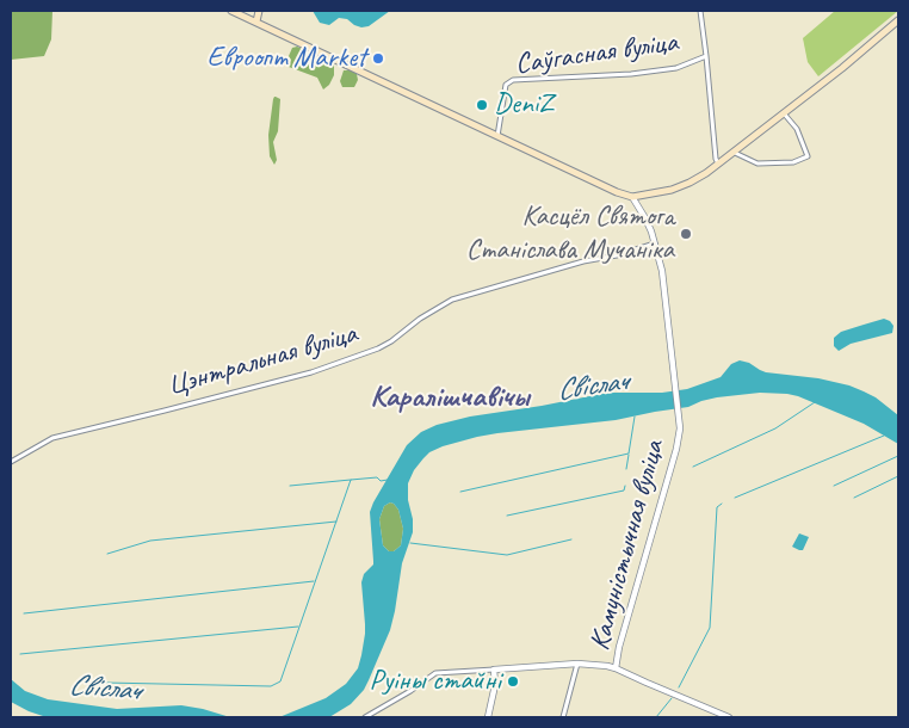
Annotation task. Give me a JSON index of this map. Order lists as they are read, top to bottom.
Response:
{
  "streets": {
    "street": ["Саўгасная вуліца", "Цэнтральная вуліца", "Камуністычная вуліца"]
  },
  "crossings": [
    ["Цэнтральная вуліца", "Камуністычная вуліца"]
  ],
  "districts": ["Каралішчавічы"],
  "water": ["Свіслач"],
  "places": [
    "Евроопт Market",
    "DeniZ",
    "Касцёл Святога Станіслава Мучаніка",
    "Руіны стайні"
  ]
}
